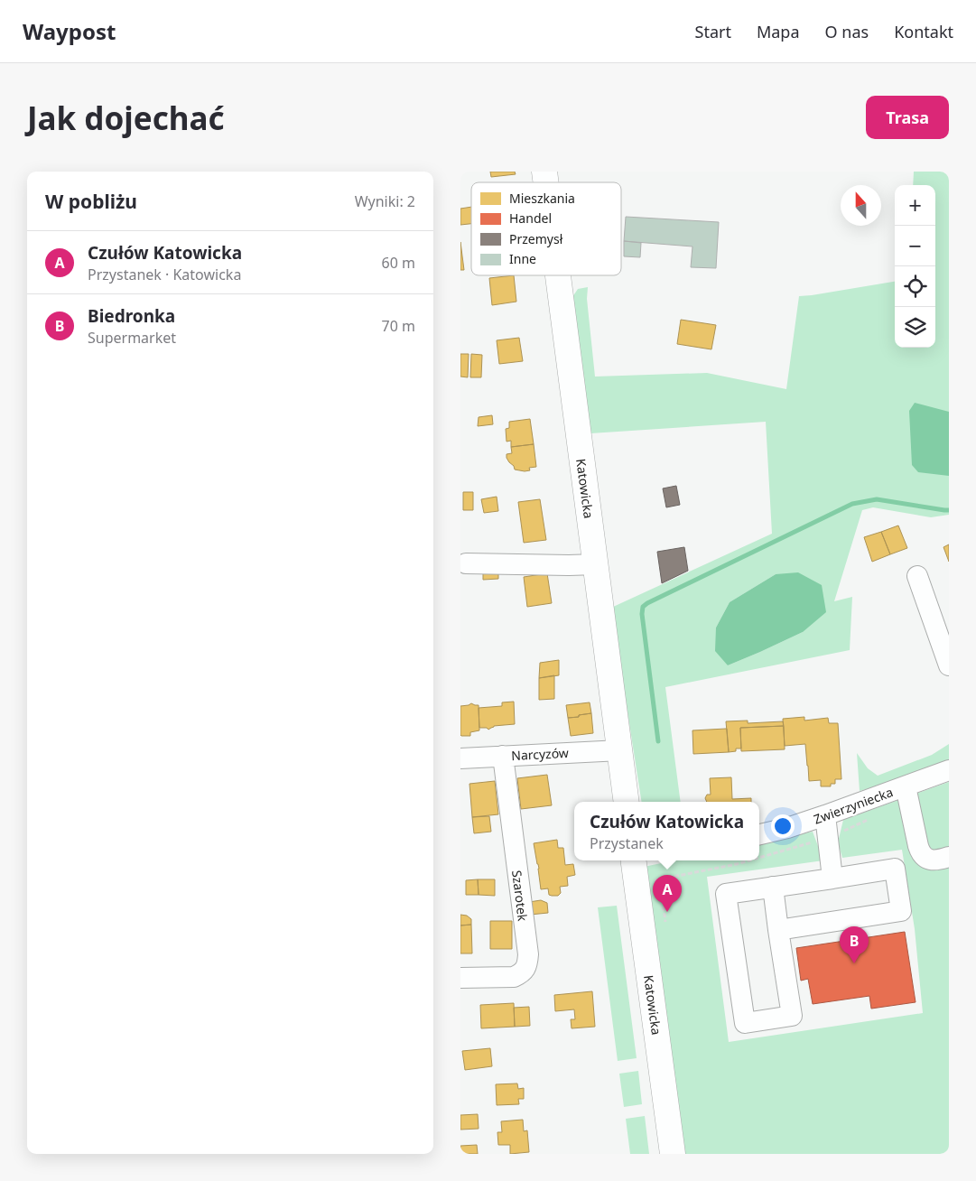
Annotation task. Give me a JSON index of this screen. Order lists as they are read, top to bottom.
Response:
{
  "streets": {
    "main road": ["Katowicka"],
    "street": ["Narcyzów", "Zwierzyniecka", "Szarotek"]
  },
  "crossings": [
    ["Katowicka", "Narcyzów"],
    ["Narcyzów", "Szarotek"]
  ],
  "legend": [
    "Mieszkania",
    "Handel",
    "Przemysł",
    "Inne"
  ],
  "north": "top",
  "page": {
    "header": "Waypost",
    "nav": [
      "Start",
      "Mapa",
      "O nas",
      "Kontakt"
    ],
    "buttons": "Trasa",
    "title": "Jak dojechać",
    "heading": ["W pobliżu", "Wyniki: 2"],
    "map_buttons": ["+", "−"],
    "list": [
      {
        "mark": "A",
        "name": "Czułów Katowicka",
        "note": "Przystanek · Katowicka",
        "value": "60 m"
      },
      {
        "mark": "B",
        "name": "Biedronka",
        "note": "Supermarket",
        "value": "70 m"
      }
    ],
    "popup": ["Czułów Katowicka", "Przystanek"],
    "pins": ["A", "B"]
  }
}
